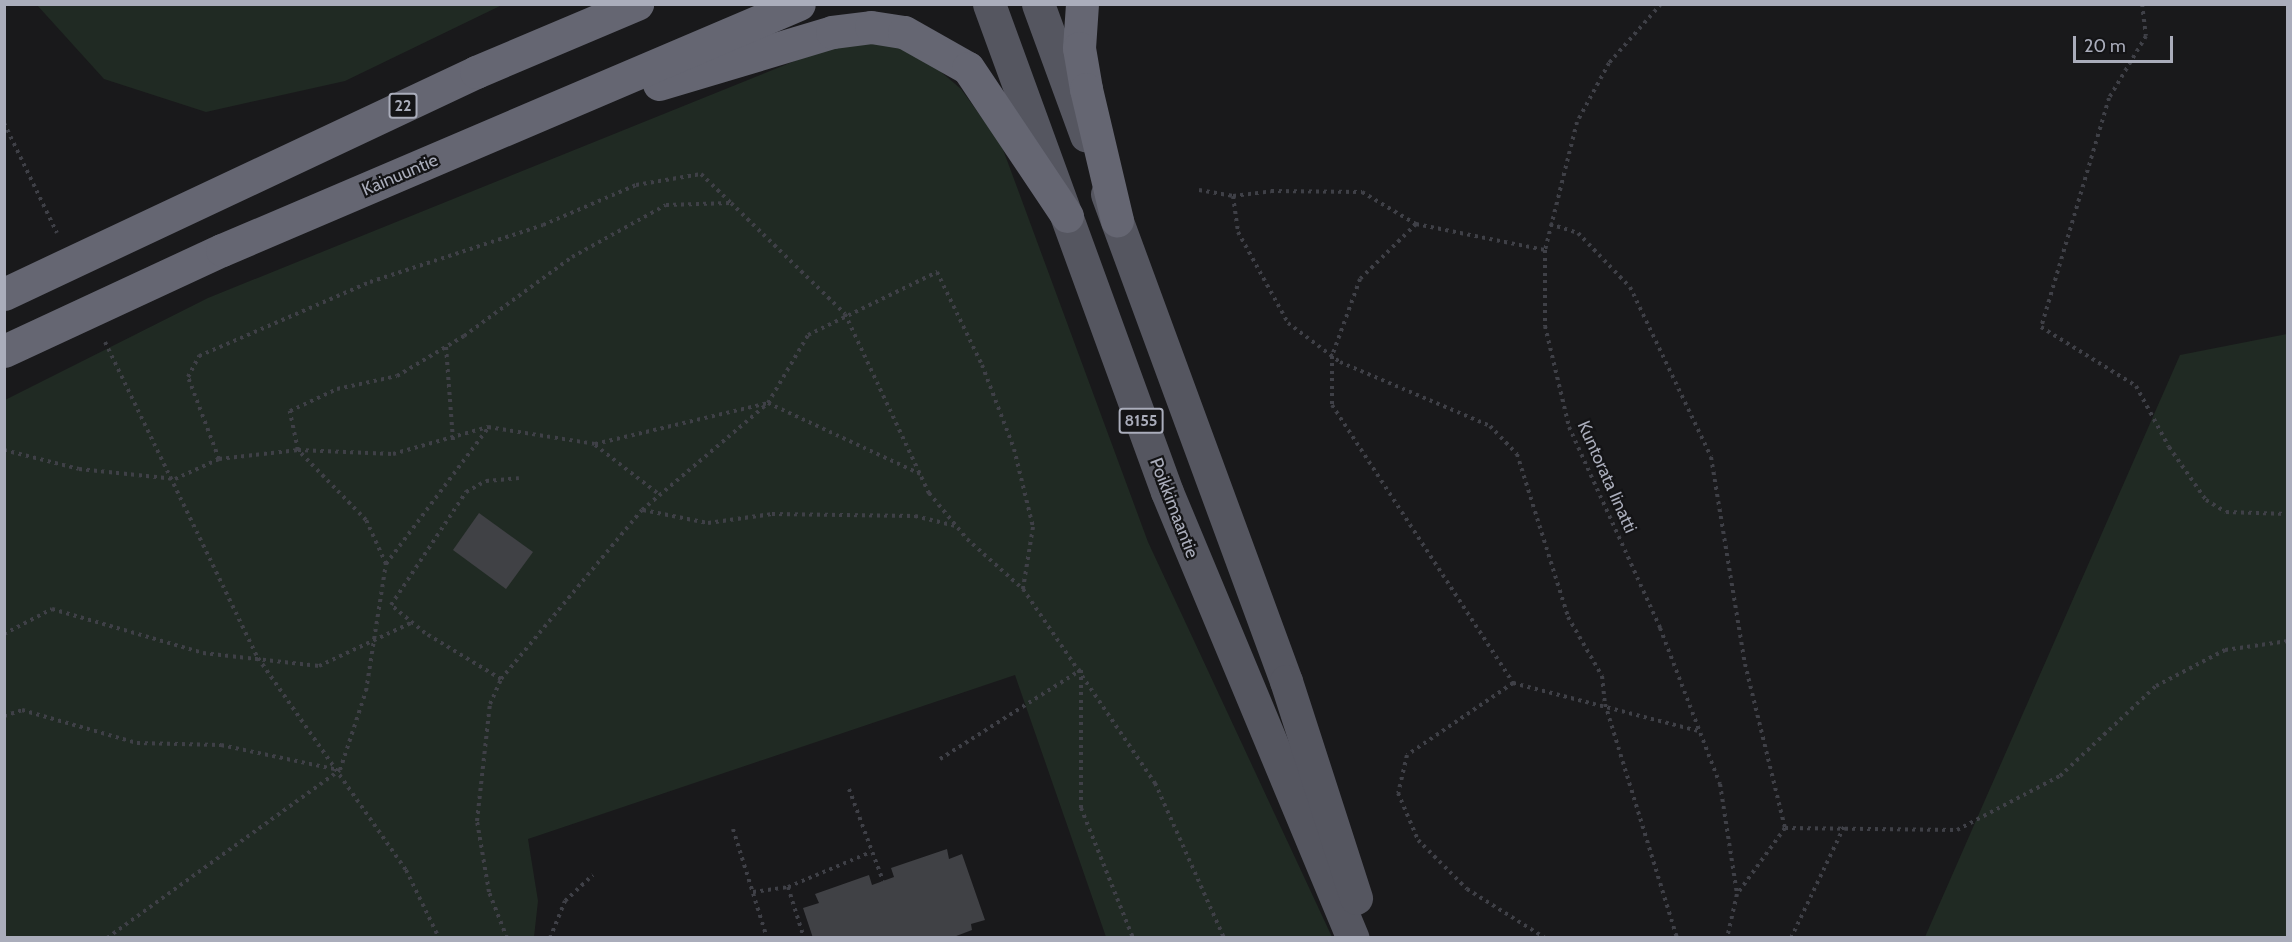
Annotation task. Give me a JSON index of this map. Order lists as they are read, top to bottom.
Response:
{
  "streets": {
    "highway": ["22", "Kainuuntie"],
    "main road": ["8155", "Poikkimaantie"],
    "path": ["Kuntorata Iinatti"]
  },
  "scale_bar": "20 m"
}
